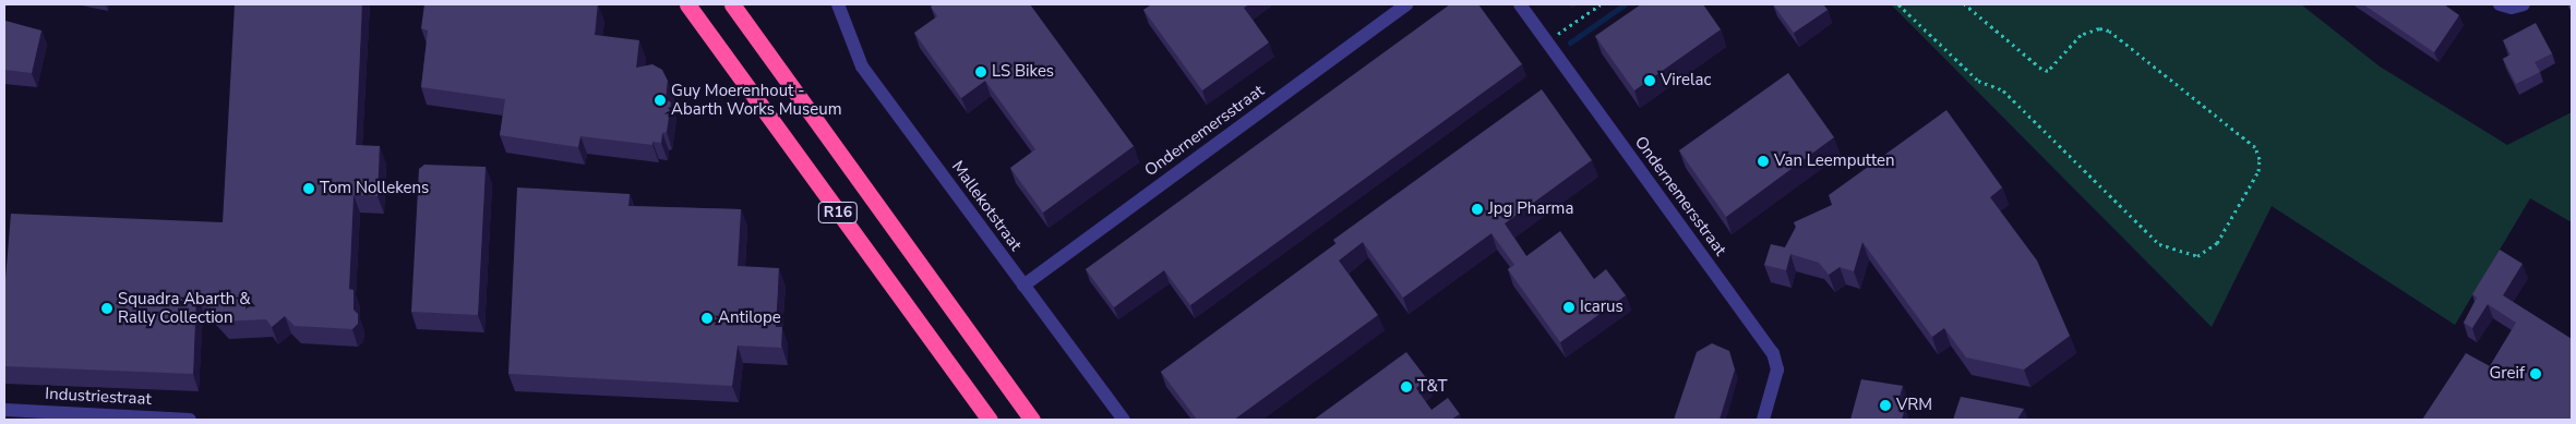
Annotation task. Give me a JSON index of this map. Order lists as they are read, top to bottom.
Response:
{
  "streets": {
    "highway": ["R16"],
    "street": ["Ondernemersstraat", "Mallekotstraat", "Industriestraat"]
  },
  "crossings": [
    ["Ondernemersstraat", "Mallekotstraat"]
  ],
  "places": [
    "LS Bikes",
    "Virelac",
    "Guy Moerenhout - Abarth Works Museum",
    "Van Leemputten",
    "Tom Nollekens",
    "Jpg Pharma",
    "Icarus",
    "Squadra Abarth & Rally Collection",
    "Antilope",
    "Greif",
    "T&T",
    "VRM"
  ]
}
